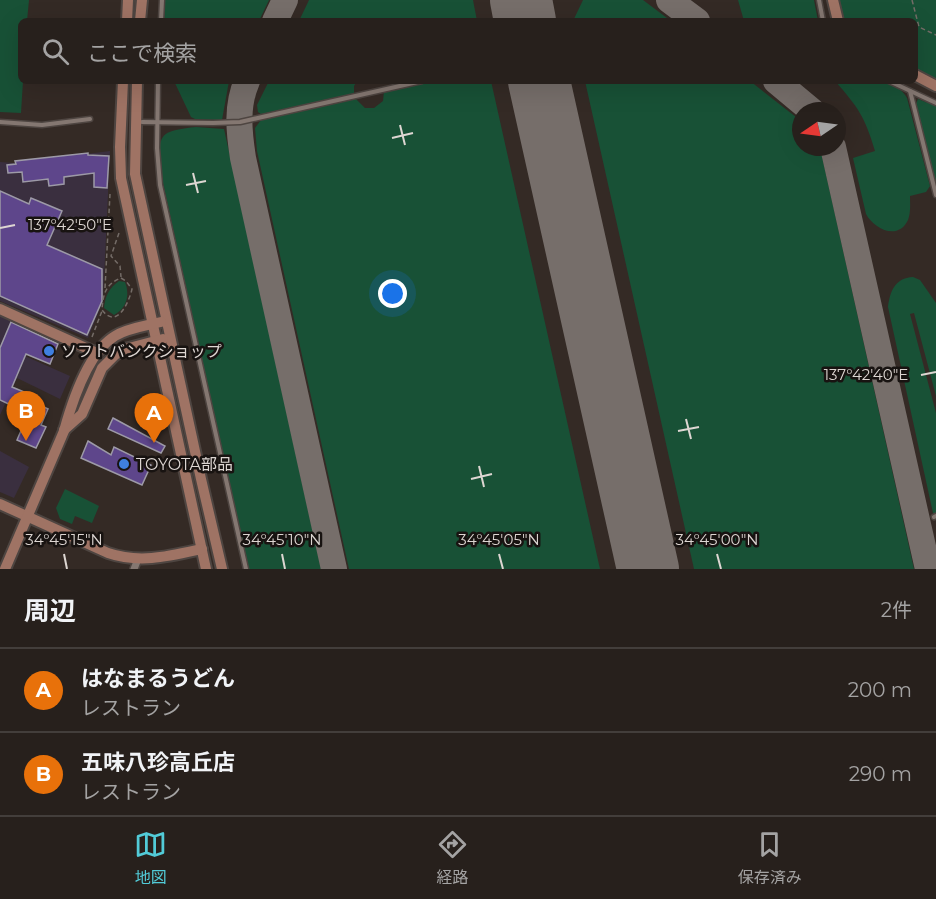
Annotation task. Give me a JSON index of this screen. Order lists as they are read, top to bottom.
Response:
{
  "places": ["ソフトバンクショップ", "TOYOTA部品"],
  "north": "left",
  "page": {
    "search": "ここで検索",
    "pins": ["B", "A"],
    "heading": ["周辺", "2件"],
    "list": [
      {
        "mark": "A",
        "name": "はなまるうどん",
        "note": "レストラン",
        "value": "200 m"
      },
      {
        "mark": "B",
        "name": "五味八珍高丘店",
        "note": "レストラン",
        "value": "290 m"
      }
    ],
    "nav": ["地図", "経路", "保存済み"]
  },
  "coordinates": [
    "137°42'50\"E",
    "137°42'40\"E",
    "34°45'15\"N",
    "34°45'10\"N",
    "34°45'05\"N",
    "34°45'00\"N"
  ]
}
